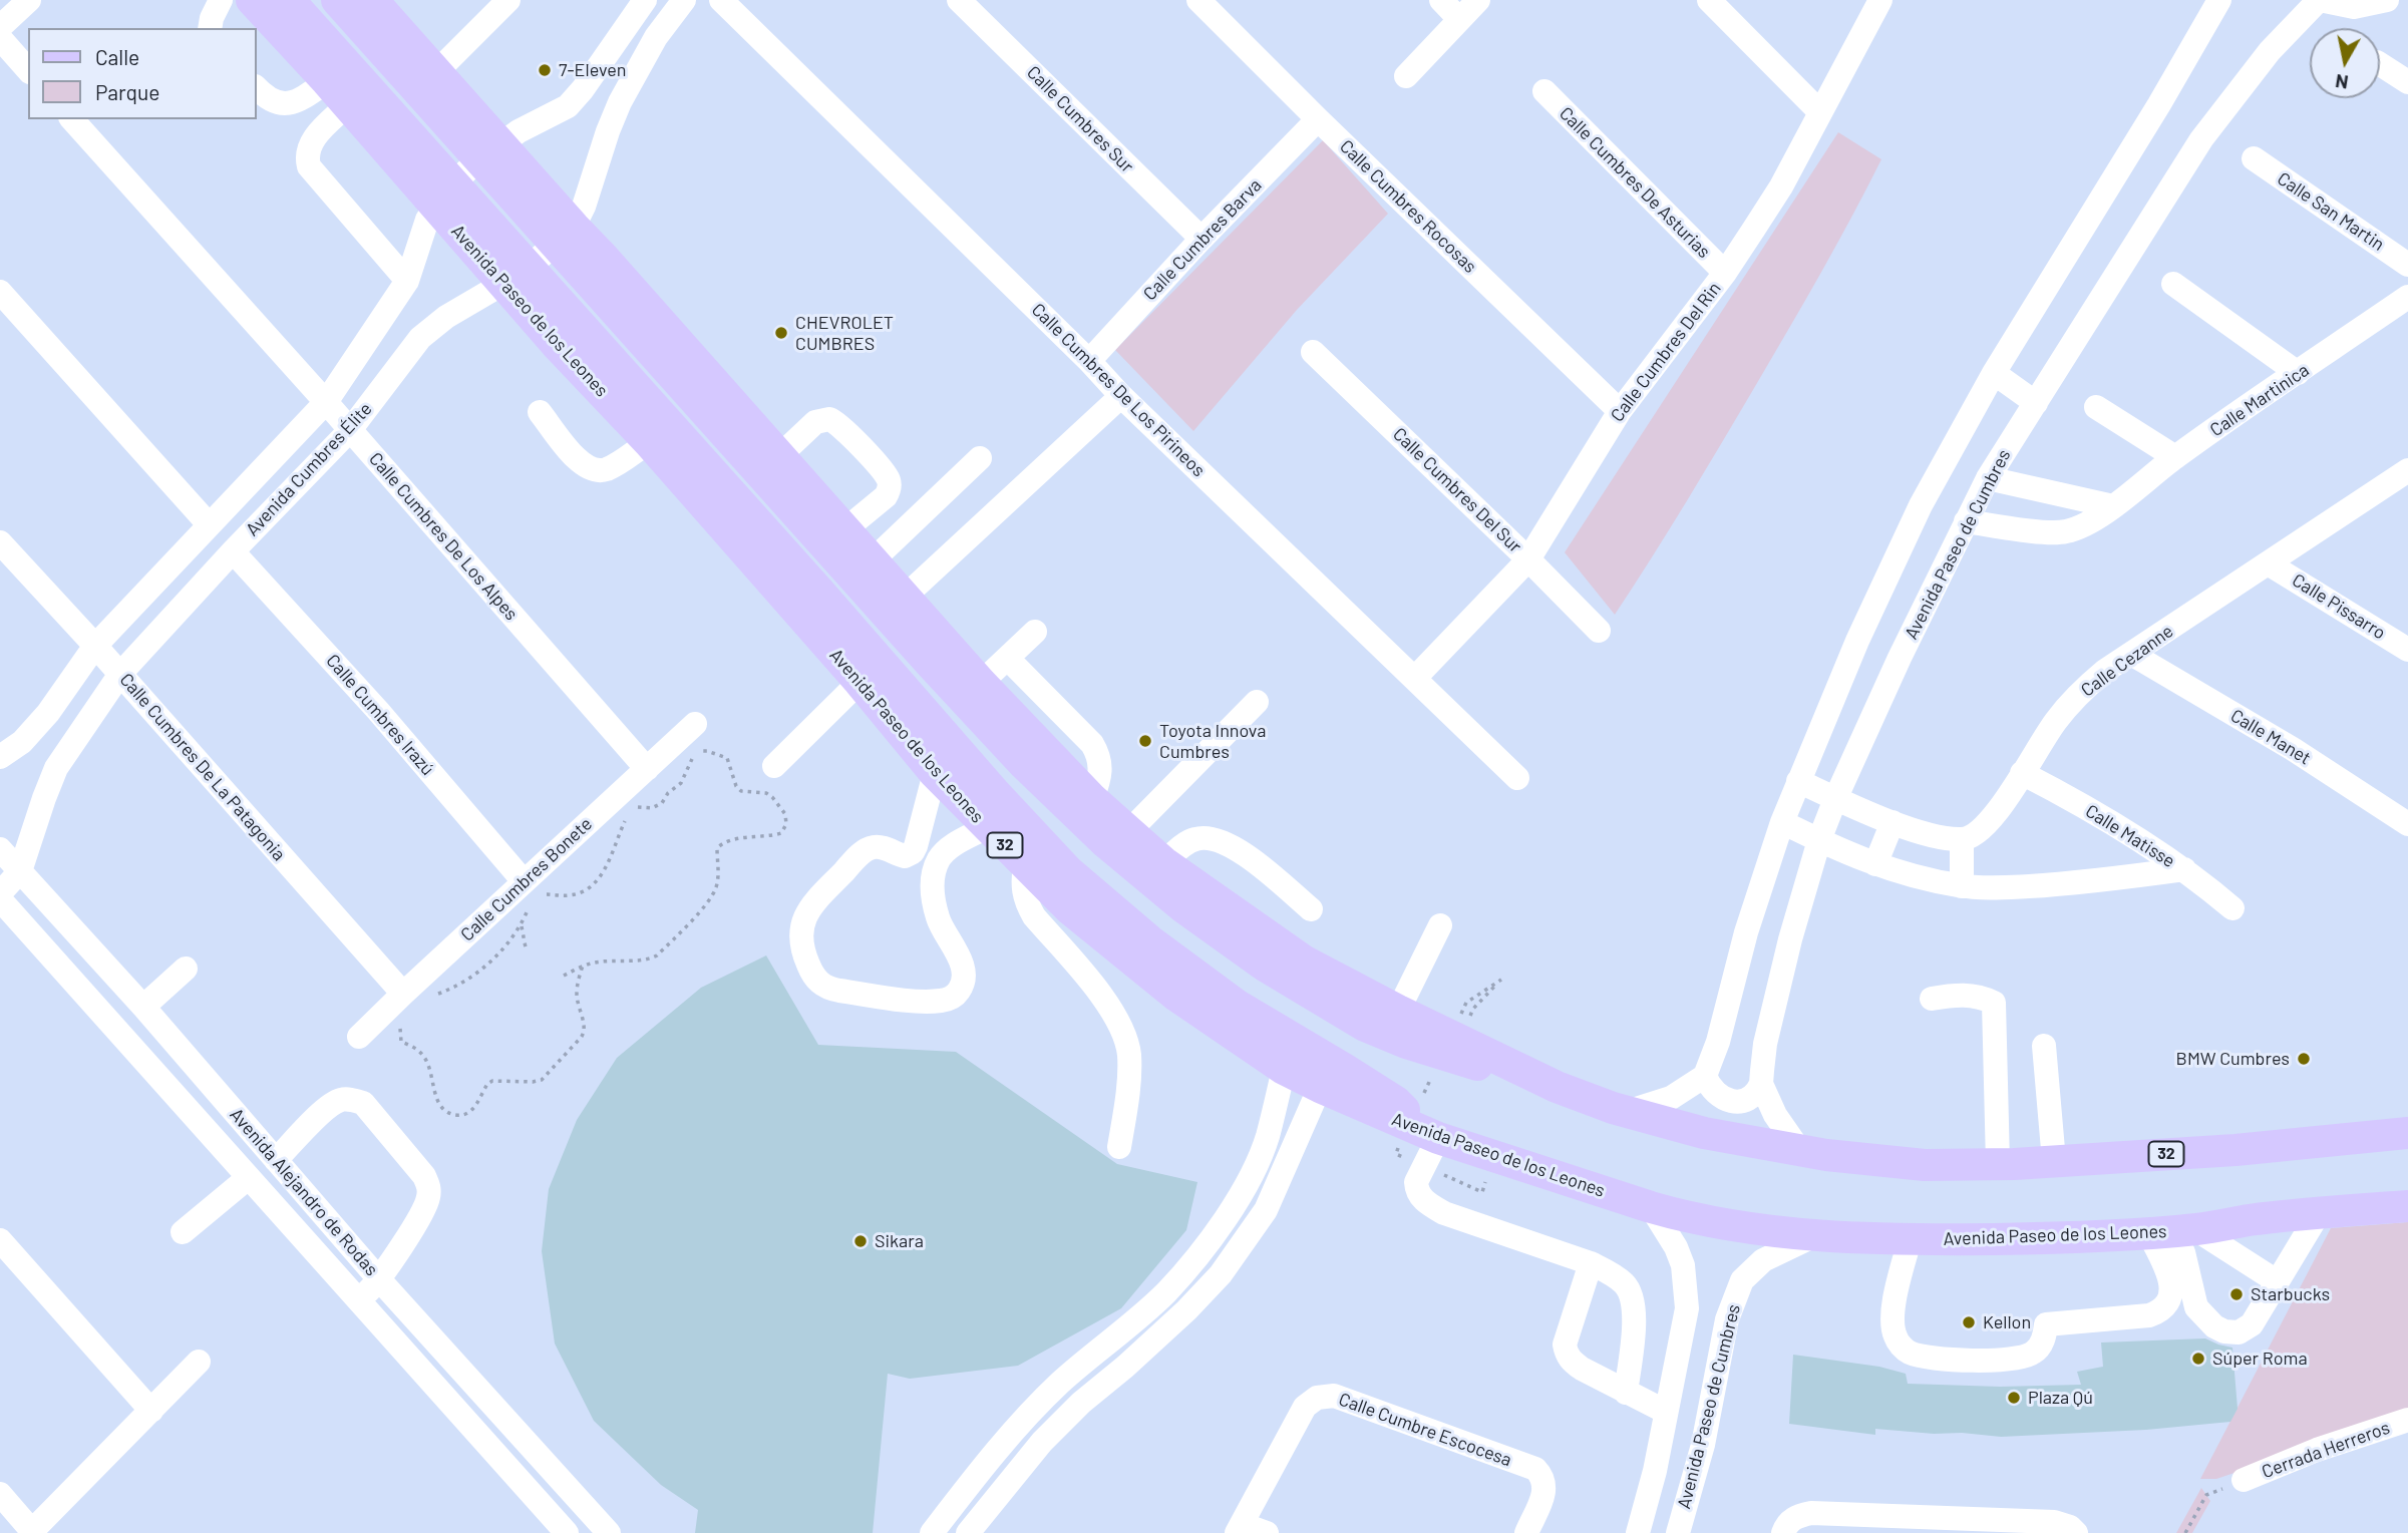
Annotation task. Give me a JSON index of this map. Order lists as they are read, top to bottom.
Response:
{
  "streets": {
    "main road": ["Avenida Paseo de los Leones", "32"],
    "street": [
      "Calle Cumbres Sur",
      "Calle Cumbres De Asturias",
      "Calle Cumbres Rocosas",
      "Calle San Martin",
      "Calle Cumbres Barva",
      "Calle Cumbres Del Rin",
      "Calle Cumbres De Los Pirineos",
      "Calle Martinica",
      "Avenida Cumbres Élite",
      "Calle Cumbres Del Sur",
      "Calle Cumbres De Los Alpes",
      "Avenida Paseo de Cumbres",
      "Calle Pissarro",
      "Calle Cezanne",
      "Calle Cumbres Irazú",
      "Calle Manet",
      "Calle Cumbres De La Patagonia",
      "Calle Matisse",
      "Calle Cumbres Bonete",
      "Avenida Alejandro de Rodas",
      "Calle Cumbre Escocesa",
      "Cerrada Herreros"
    ]
  },
  "crossings": [
    ["Calle Cumbres Sur", "Calle Cumbres Barva"],
    ["Calle Cumbres De Asturias", "Calle Cumbres Del Rin"],
    ["Calle Cumbres Rocosas", "Calle Cumbres Barva"],
    ["Calle Cumbres Rocosas", "Calle Cumbres Del Rin"],
    ["Calle Cumbres Barva", "Calle Cumbres De Los Pirineos"],
    ["Avenida Paseo de los Leones", "Avenida Cumbres Élite"],
    ["Avenida Paseo de los Leones", "Avenida Paseo de Cumbres"],
    ["Calle Cumbres Del Rin", "Calle Cumbres De Los Pirineos"],
    ["Calle Cumbres Del Rin", "Calle Cumbres Del Sur"],
    ["Calle Martinica", "Avenida Paseo de Cumbres"],
    ["Avenida Cumbres Élite", "Calle Cumbres De Los Alpes"],
    ["Avenida Cumbres Élite", "Calle Cumbres Irazú"],
    ["Avenida Cumbres Élite", "Calle Cumbres De La Patagonia"],
    ["Avenida Cumbres Élite", "32"],
    ["Avenida Cumbres Élite", "Avenida Alejandro de Rodas"],
    ["Calle Cumbres De Los Alpes", "Calle Cumbres Bonete"],
    ["Calle Pissarro", "Calle Cezanne"],
    ["Calle Cezanne", "Calle Manet"],
    ["Calle Cezanne", "Calle Matisse"],
    ["Calle Cumbres Irazú", "Calle Cumbres Bonete"],
    ["Calle Cumbres De La Patagonia", "Calle Cumbres Bonete"]
  ],
  "places": [
    "7-Eleven",
    "CHEVROLET CUMBRES",
    "Toyota Innova Cumbres",
    "BMW Cumbres",
    "Sikara",
    "Starbucks",
    "Kellon",
    "Súper Roma",
    "Plaza Qú"
  ],
  "legend": ["Calle", "Parque"],
  "north": "bottom"
}
